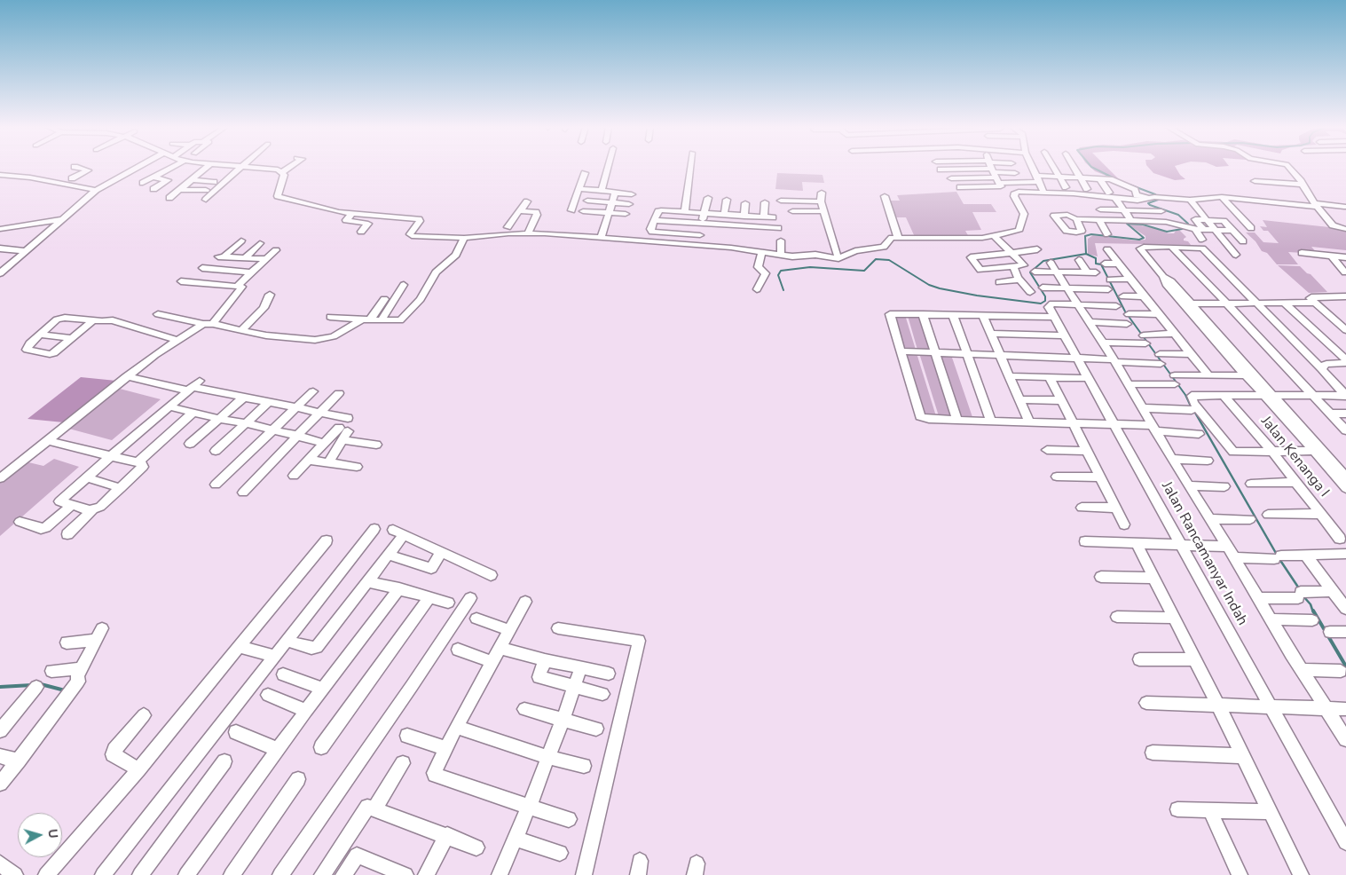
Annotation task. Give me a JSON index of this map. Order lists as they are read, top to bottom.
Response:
{
  "streets": {
    "street": ["Jalan Kenanga I", "Jalan Rancamanyar Indah"]
  },
  "north": "right"
}
